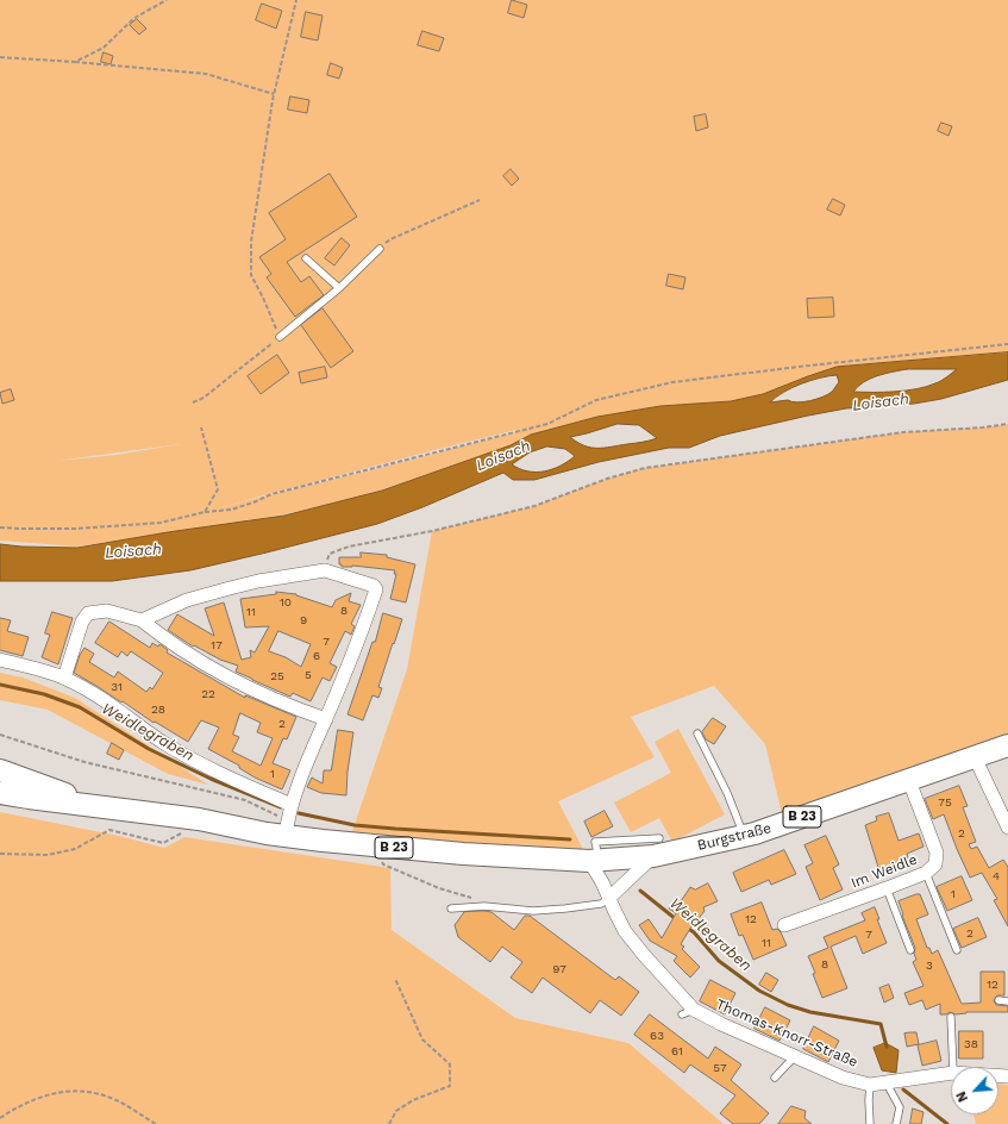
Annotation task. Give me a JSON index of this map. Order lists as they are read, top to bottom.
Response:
{
  "streets": {
    "main road": ["B 23", "Burgstraße"],
    "street": ["Im Weidle", "Thomas-Knorr-Straße"]
  },
  "crossings": [
    ["B 23", "Burgstraße"],
    ["B 23", "Thomas-Knorr-Straße"],
    ["Burgstraße", "Im Weidle"],
    ["Burgstraße", "Thomas-Knorr-Straße"]
  ],
  "water": ["Loisach", "Weidlegraben"],
  "house_numbers": [
    "10",
    "8",
    "11",
    "9",
    "7",
    "17",
    "6",
    "5",
    "25",
    "31",
    "22",
    "28",
    "2",
    "1",
    "75",
    "2",
    "4",
    "1",
    "12",
    "2",
    "7",
    "11",
    "8",
    "3",
    "97",
    "12",
    "63",
    "38",
    "61",
    "57"
  ],
  "north": "bottom left"
}
